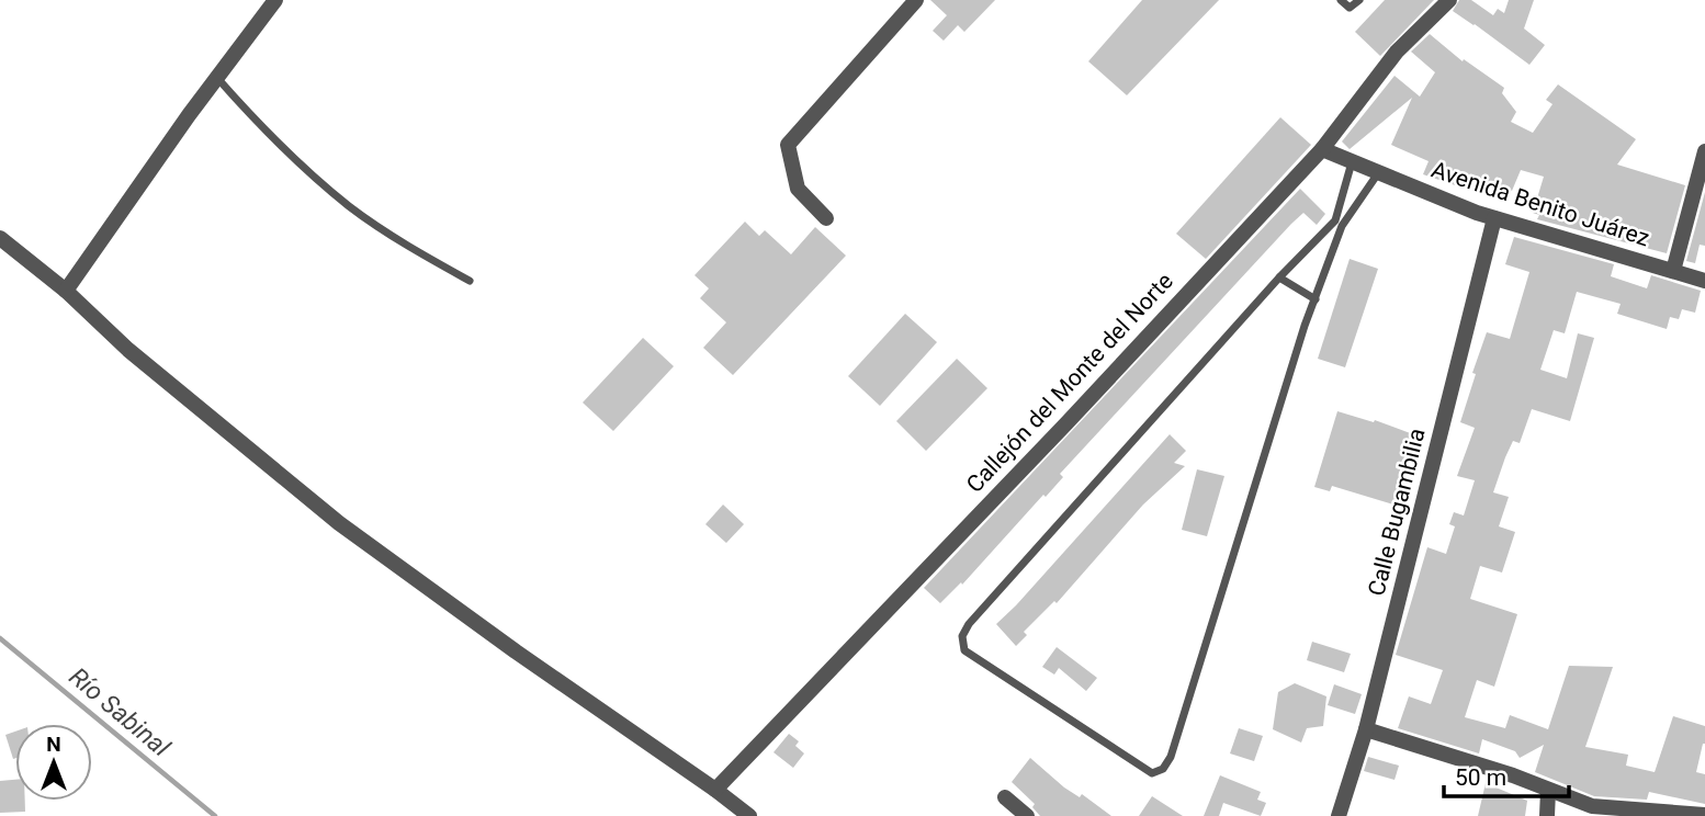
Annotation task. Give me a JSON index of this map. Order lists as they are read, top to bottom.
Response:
{
  "streets": {
    "street": ["Avenida Benito Juárez", "Callejón del Monte del Norte", "Calle Bugambilia"]
  },
  "crossings": [
    ["Avenida Benito Juárez", "Callejón del Monte del Norte"],
    ["Avenida Benito Juárez", "Calle Bugambilia"]
  ],
  "water": ["Río Sabinal"],
  "scale_bar": "50 m",
  "north": "top"
}
